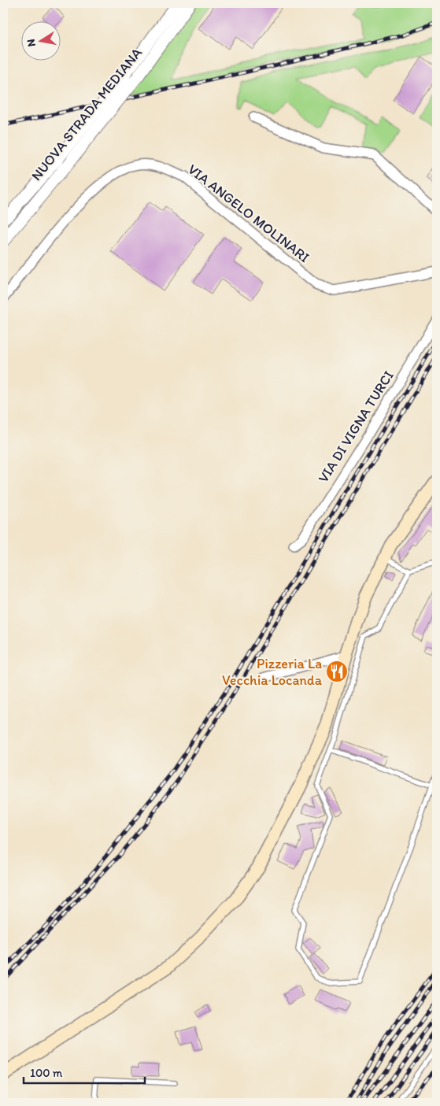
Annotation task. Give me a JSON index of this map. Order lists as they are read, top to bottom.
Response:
{
  "streets": {
    "street": ["NUOVA STRADA MEDIANA", "VIA ANGELO MOLINARI", "VIA DI VIGNA TURCI"]
  },
  "places": {
    "restaurant": ["Pizzeria La Vecchia Locanda"]
  },
  "scale_bar": "100 m",
  "north": "left"
}
